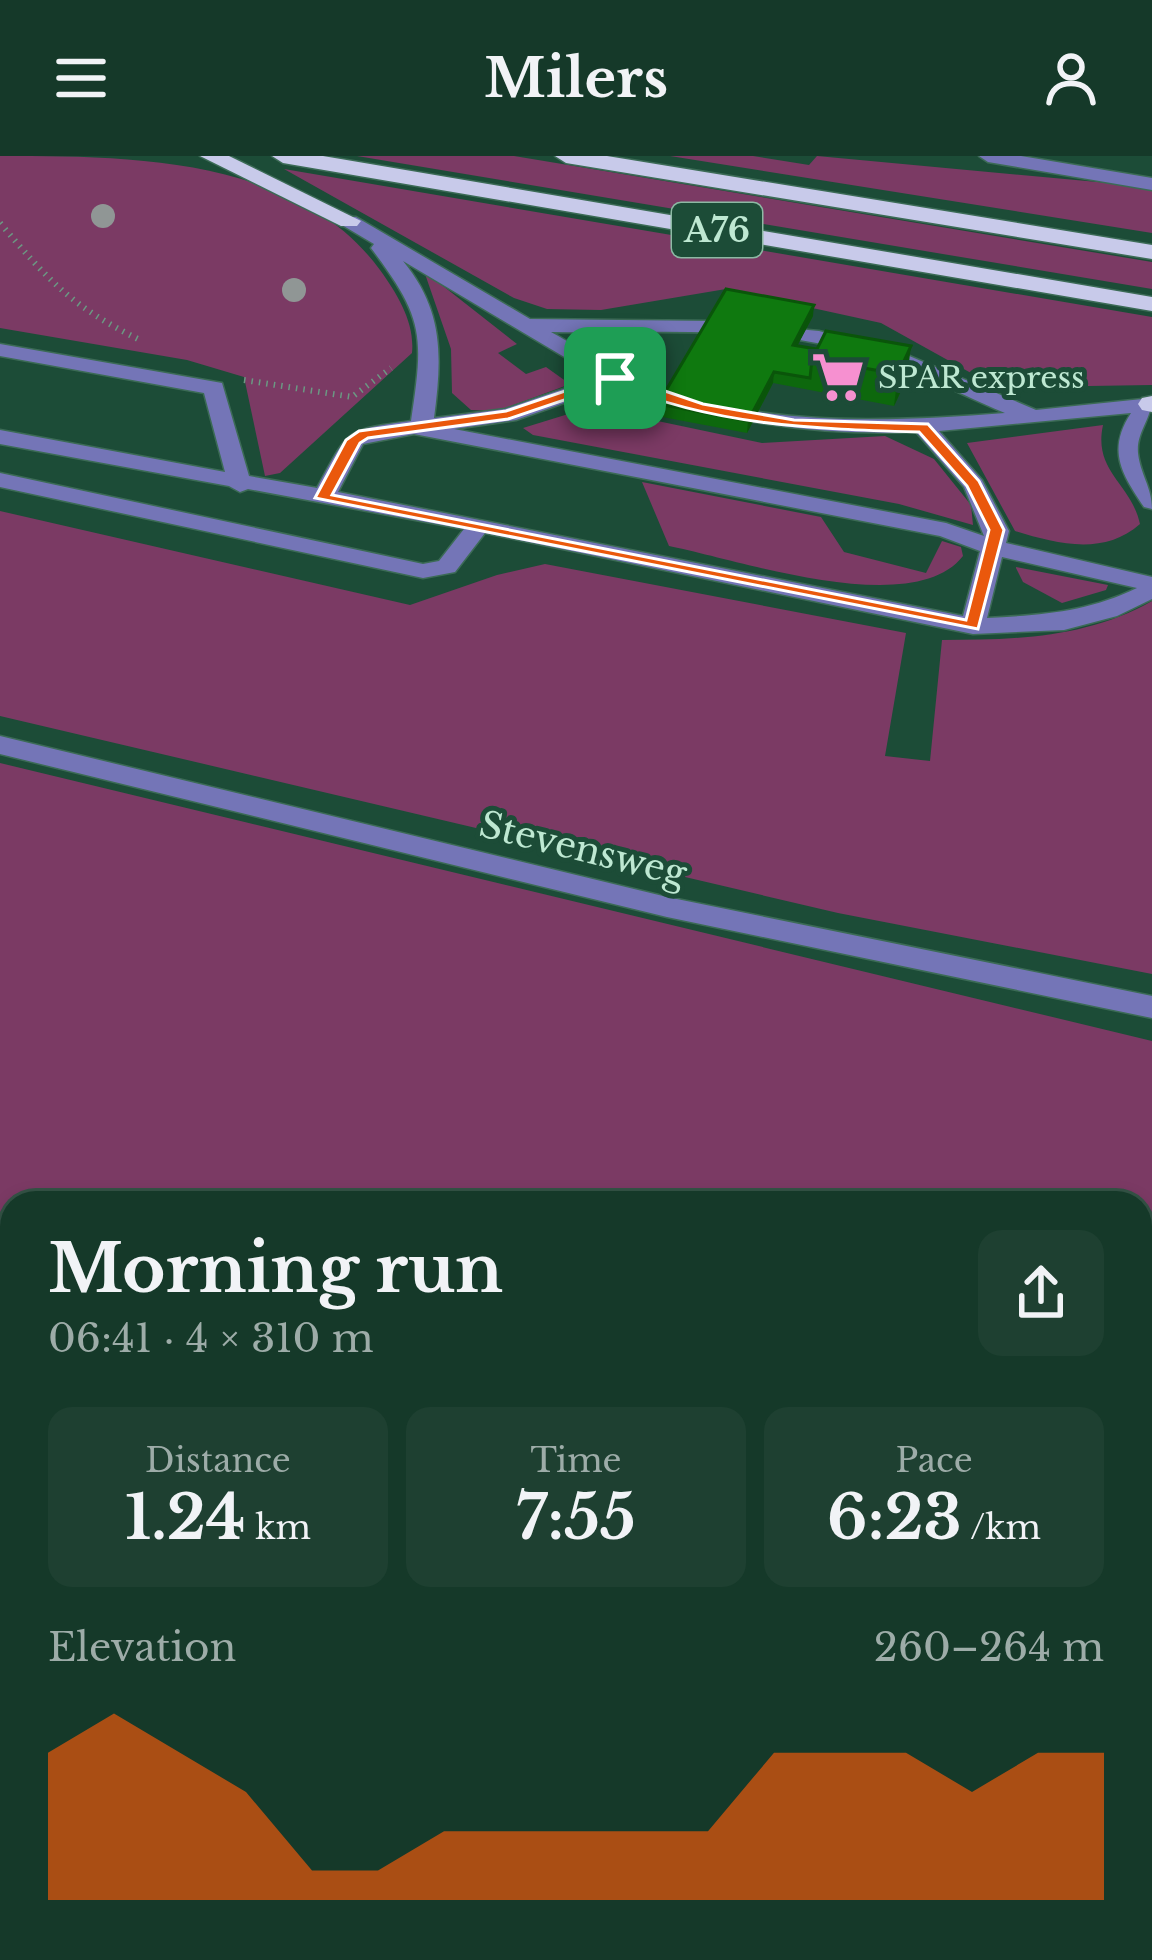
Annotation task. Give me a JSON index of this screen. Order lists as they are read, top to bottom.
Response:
{
  "streets": {
    "highway": ["A76"],
    "street": ["Stevensweg"]
  },
  "places": {
    "supermarket": ["SPAR express"]
  },
  "page": {
    "header": "Milers",
    "heading": ["Morning run", "06:41 · 4 × 310 m"],
    "stats": [
      ["Distance", "1.24 km"],
      ["Time", "7:55"],
      ["Pace", "6:23 /km"]
    ],
    "chart": ["Elevation", "260–264 m"]
  }
}
